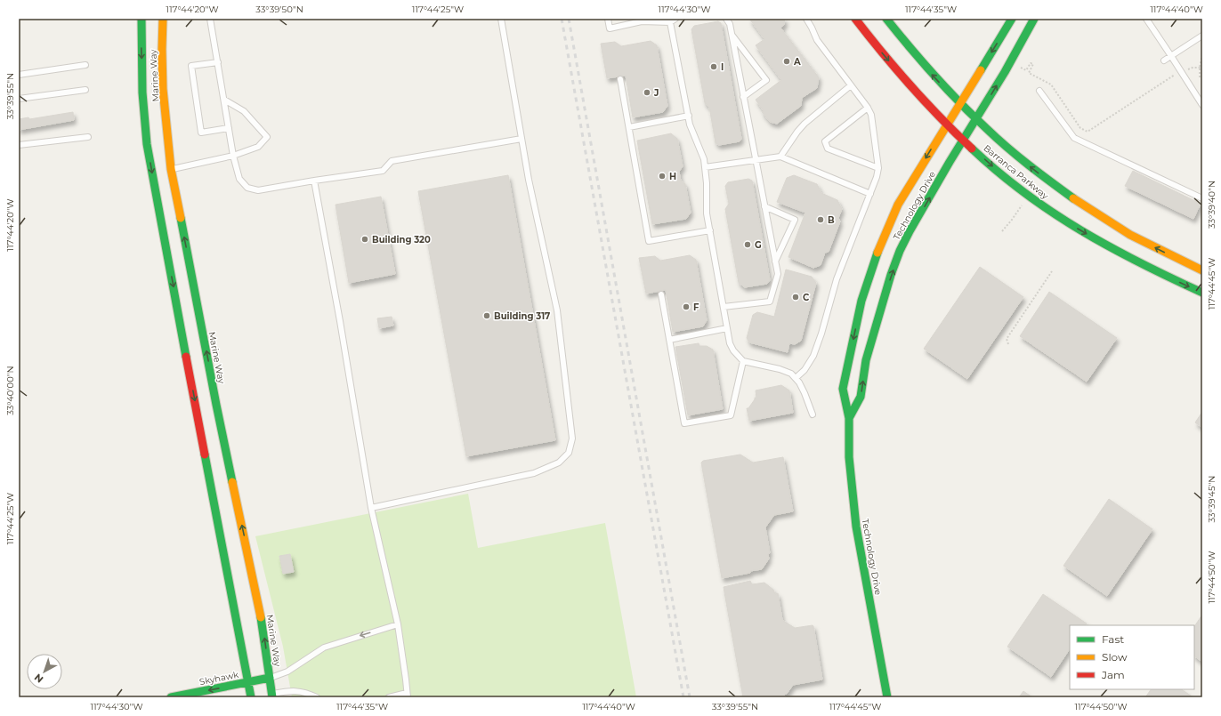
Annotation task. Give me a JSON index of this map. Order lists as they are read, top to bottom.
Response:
{
  "streets": {
    "main road": [
      "Marine Way",
      "Barranca Parkway",
      "Technology Drive",
      "Skyhawk"
    ]
  },
  "crossings": [
    ["Marine Way", "Skyhawk"],
    ["Barranca Parkway", "Technology Drive"]
  ],
  "one_way": ["Skyhawk"],
  "places": [
    "A",
    "I",
    "J",
    "H",
    "B",
    "Building 320",
    "G",
    "C",
    "F",
    "Building 317"
  ],
  "legend": ["Fast", "Slow", "Jam"],
  "north": "bottom left",
  "coordinates": [
    "117°44'20\"W",
    "33°39'50\"N",
    "117°44'25\"W",
    "117°44'30\"W",
    "117°44'35\"W",
    "117°44'40\"W",
    "33°39'55\"N",
    "33°39'40\"N",
    "117°44'45\"W",
    "33°40'00\"N",
    "33°39'45\"N",
    "117°44'50\"W"
  ]
}
